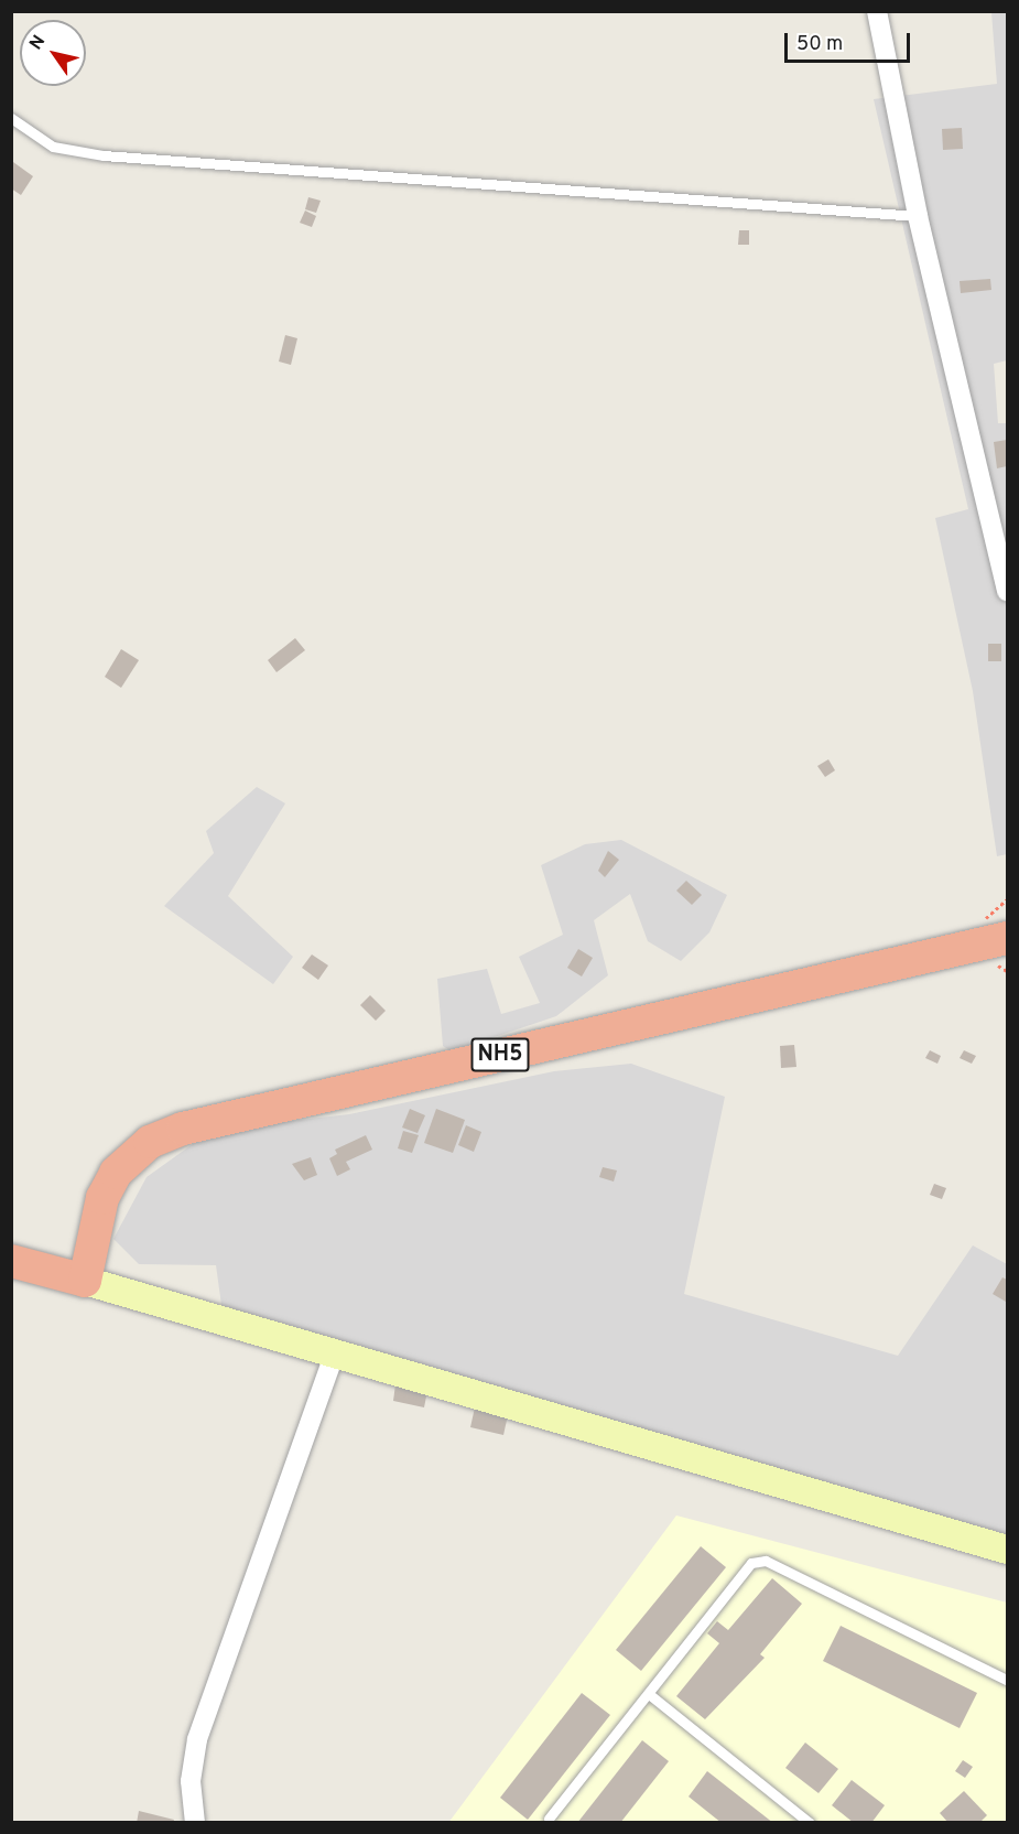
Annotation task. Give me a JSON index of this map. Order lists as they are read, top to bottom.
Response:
{
  "streets": {
    "highway": ["NH5"]
  },
  "scale_bar": "50 m",
  "north": "top left"
}
